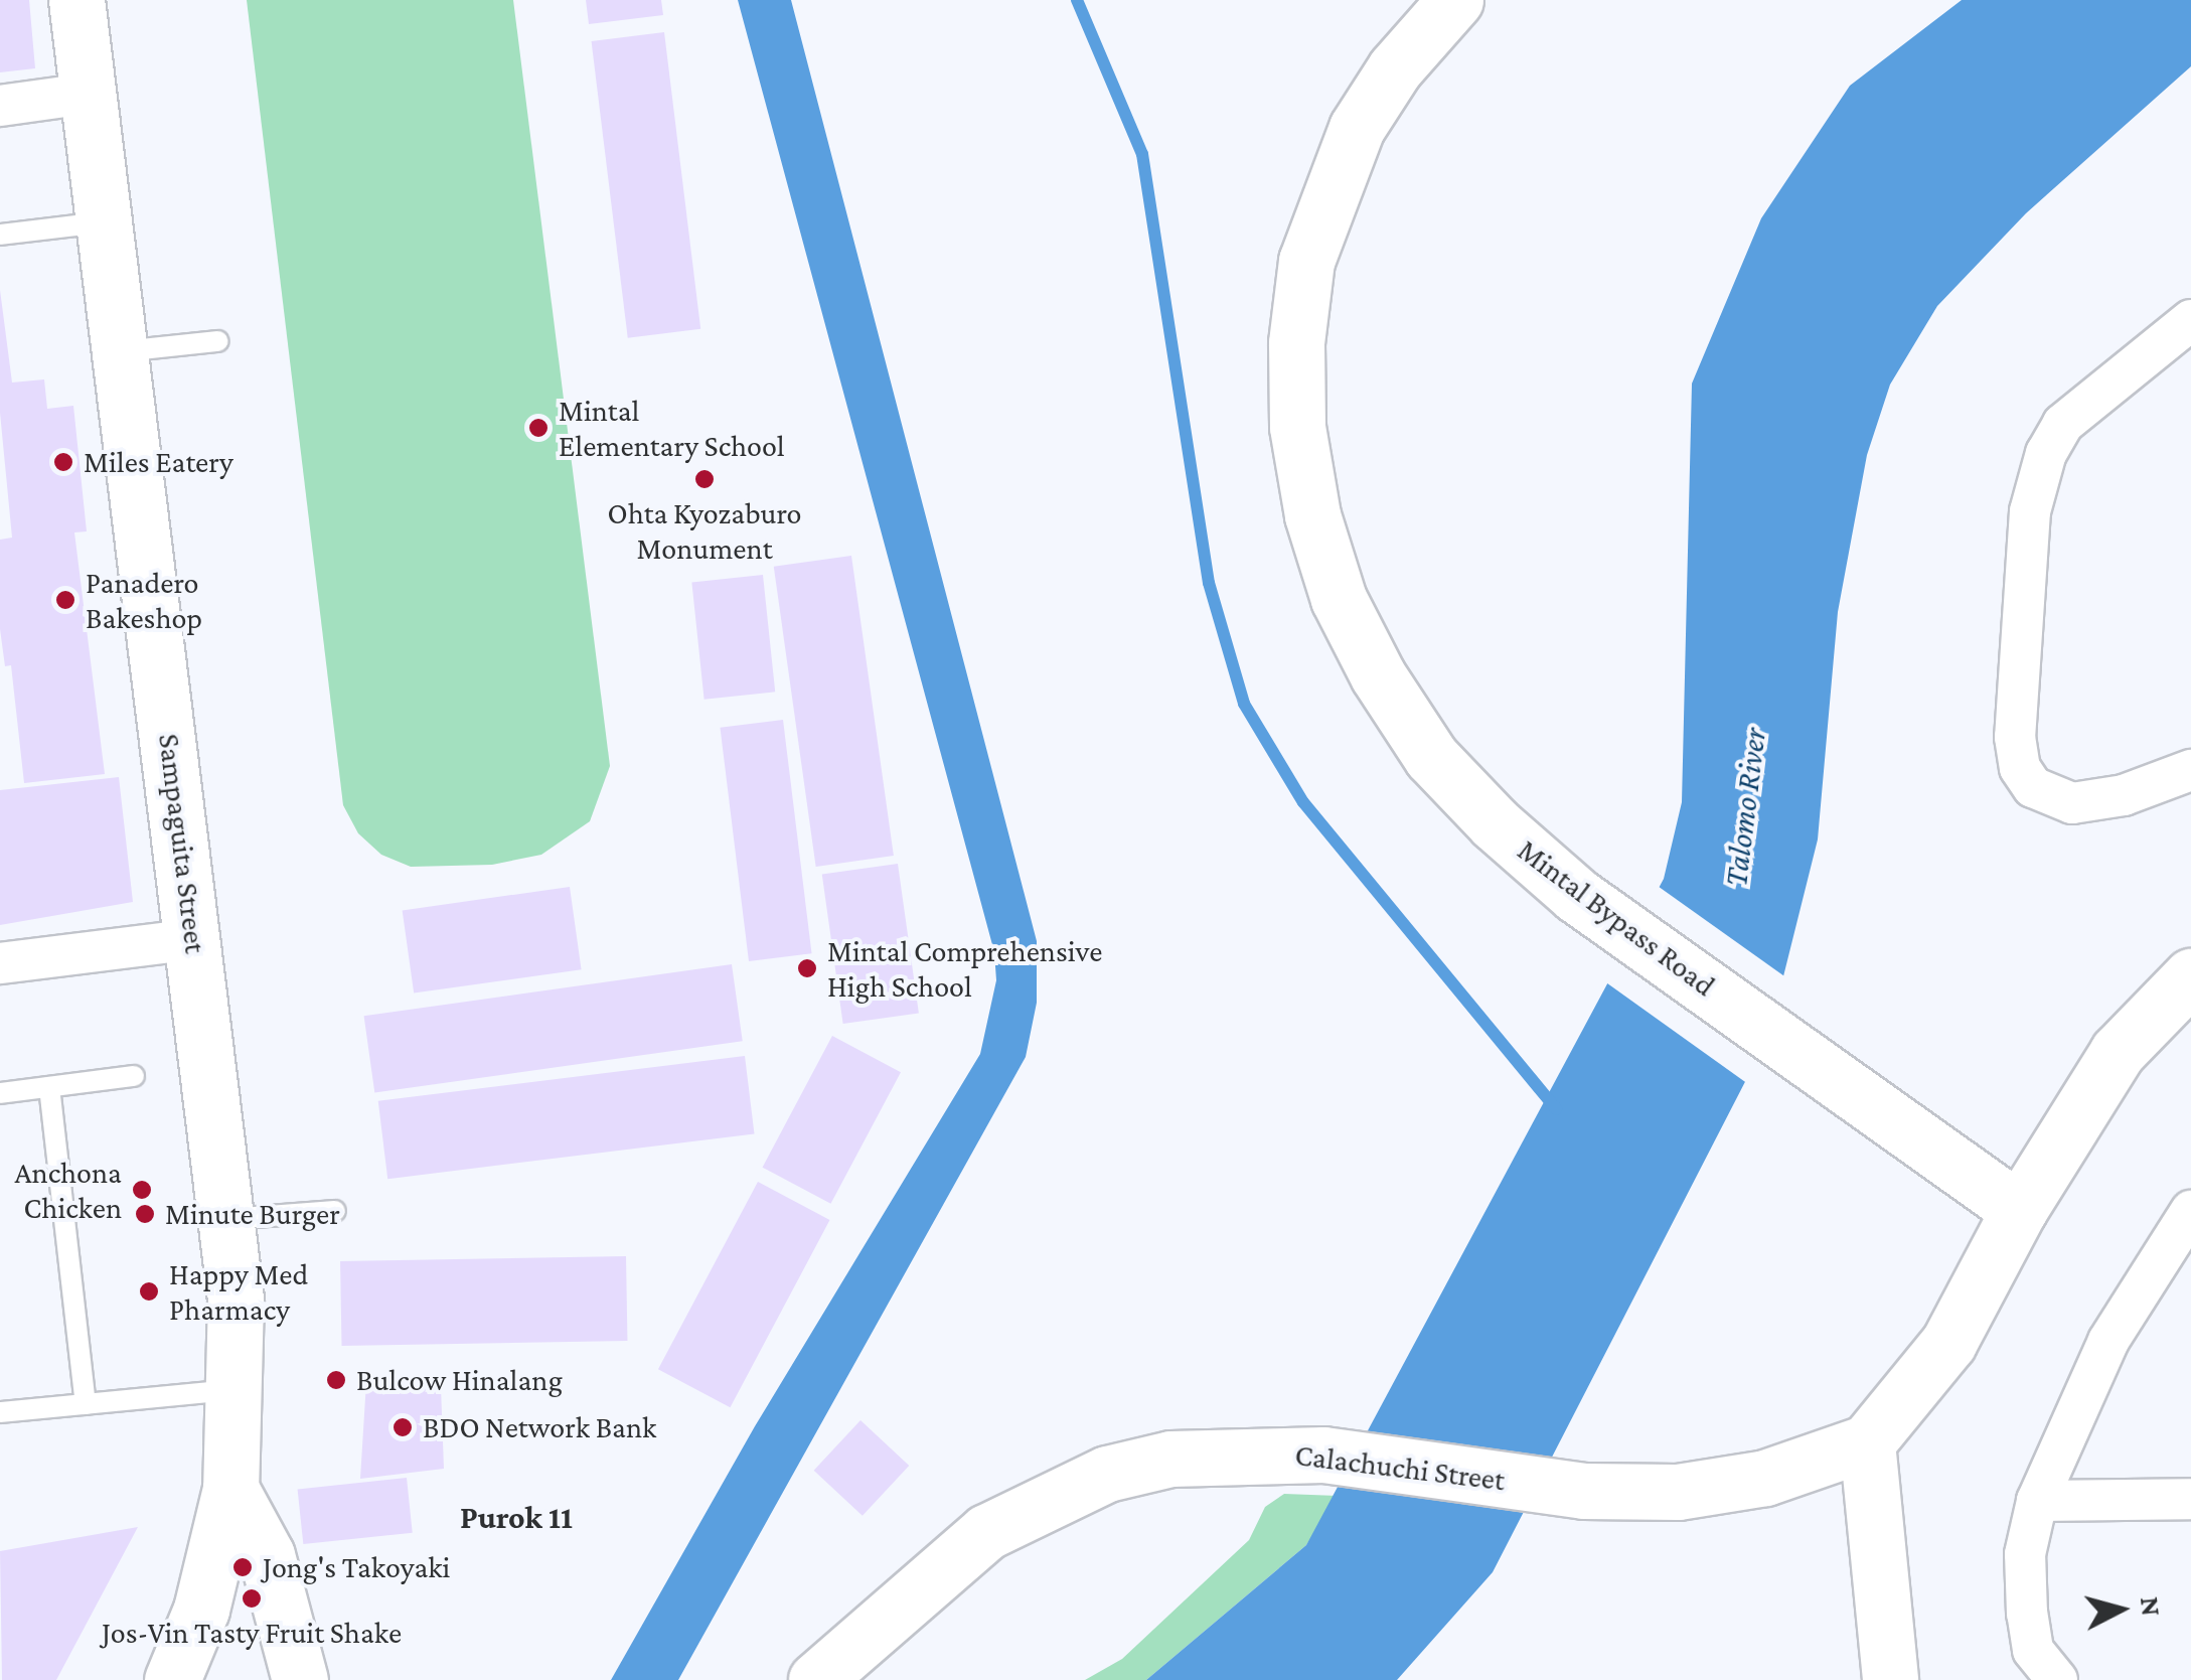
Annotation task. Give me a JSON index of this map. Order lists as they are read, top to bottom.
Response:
{
  "streets": {
    "main road": ["Sampaguita Street", "Mintal Bypass Road", "Calachuchi Street"]
  },
  "districts": ["Purok 11"],
  "water": ["Talomo River"],
  "places": [
    "Mintal Elementary School",
    "Miles Eatery",
    "Ohta Kyozaburo Monument",
    "Panadero Bakeshop",
    "Mintal Comprehensive High School",
    "Anchona Chicken",
    "Minute Burger",
    "Happy Med Pharmacy",
    "Bulcow Hinalang",
    "BDO Network Bank",
    "Jong's Takoyaki",
    "Jos-Vin Tasty Fruit Shake"
  ],
  "north": "right"
}
